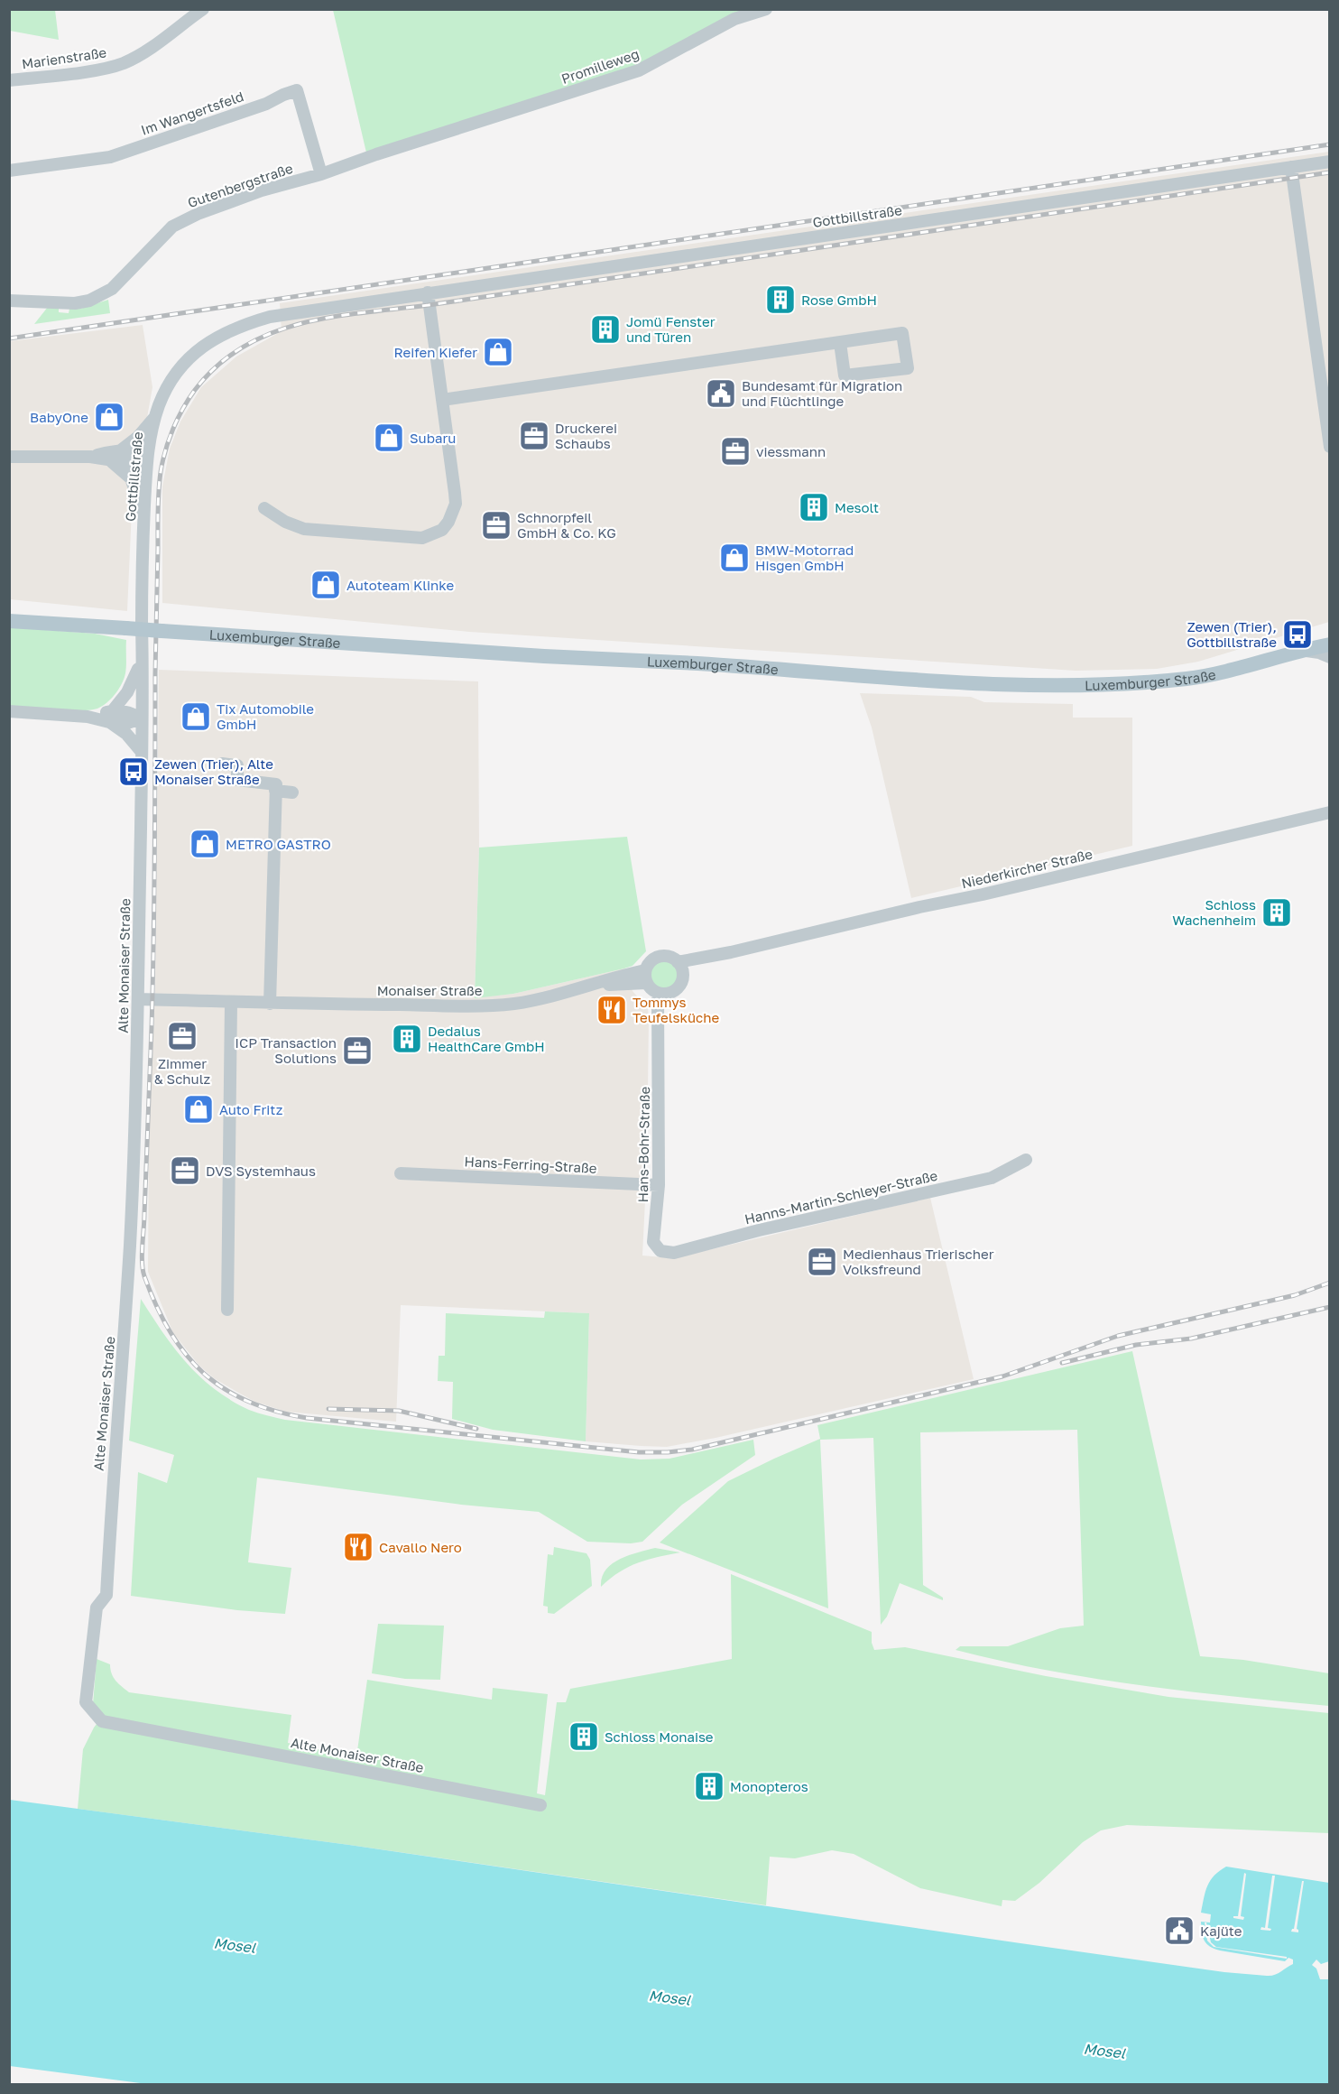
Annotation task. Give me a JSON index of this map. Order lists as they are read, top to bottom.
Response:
{
  "streets": {
    "main road": ["Luxemburger Straße"],
    "street": [
      "Marienstraße",
      "Promilleweg",
      "Im Wangertsfeld",
      "Gutenbergstraße",
      "Gottbillstraße",
      "Niederkircher Straße",
      "Alte Monaiser Straße",
      "Monaiser Straße",
      "Hans-Bohr-Straße",
      "Hans-Ferring-Straße",
      "Hanns-Martin-Schleyer-Straße"
    ]
  },
  "crossings": [
    ["Promilleweg", "Gutenbergstraße"],
    ["Im Wangertsfeld", "Gutenbergstraße"],
    ["Gottbillstraße", "Alte Monaiser Straße"],
    ["Niederkircher Straße", "Monaiser Straße"],
    ["Niederkircher Straße", "Hans-Bohr-Straße"],
    ["Alte Monaiser Straße", "Monaiser Straße"],
    ["Monaiser Straße", "Hans-Bohr-Straße"],
    ["Hans-Bohr-Straße", "Hans-Ferring-Straße"],
    ["Hans-Bohr-Straße", "Hanns-Martin-Schleyer-Straße"]
  ],
  "water": ["Mosel"],
  "places": {
    "building": [
      "Rose GmbH",
      "Jomü Fenster und Türen",
      "Mesolt",
      "Schloss Wachenheim",
      "Dedalus HealthCare GmbH",
      "Schloss Monaise",
      "Monopteros"
    ],
    "shop": [
      "Reifen Kiefer",
      "BabyOne",
      "Subaru",
      "BMW-Motorrad Hisgen GmbH",
      "Autoteam Klinke",
      "Tix Automobile GmbH",
      "METRO GASTRO",
      "Auto Fritz"
    ],
    "public building": ["Bundesamt für Migration und Flüchtlinge", "Kajüte"],
    "office": [
      "Druckerei Schaubs",
      "viessmann",
      "Schnorpfeil GmbH & Co. KG",
      "Zimmer & Schulz",
      "ICP Transaction Solutions",
      "DVS Systemhaus",
      "Medienhaus Trierischer Volksfreund"
    ],
    "bus stop": ["Zewen (Trier), Gottbillstraße", "Zewen (Trier), Alte Monaiser Straße"],
    "restaurant": ["Tommys Teufelsküche", "Cavallo Nero"]
  }
}
